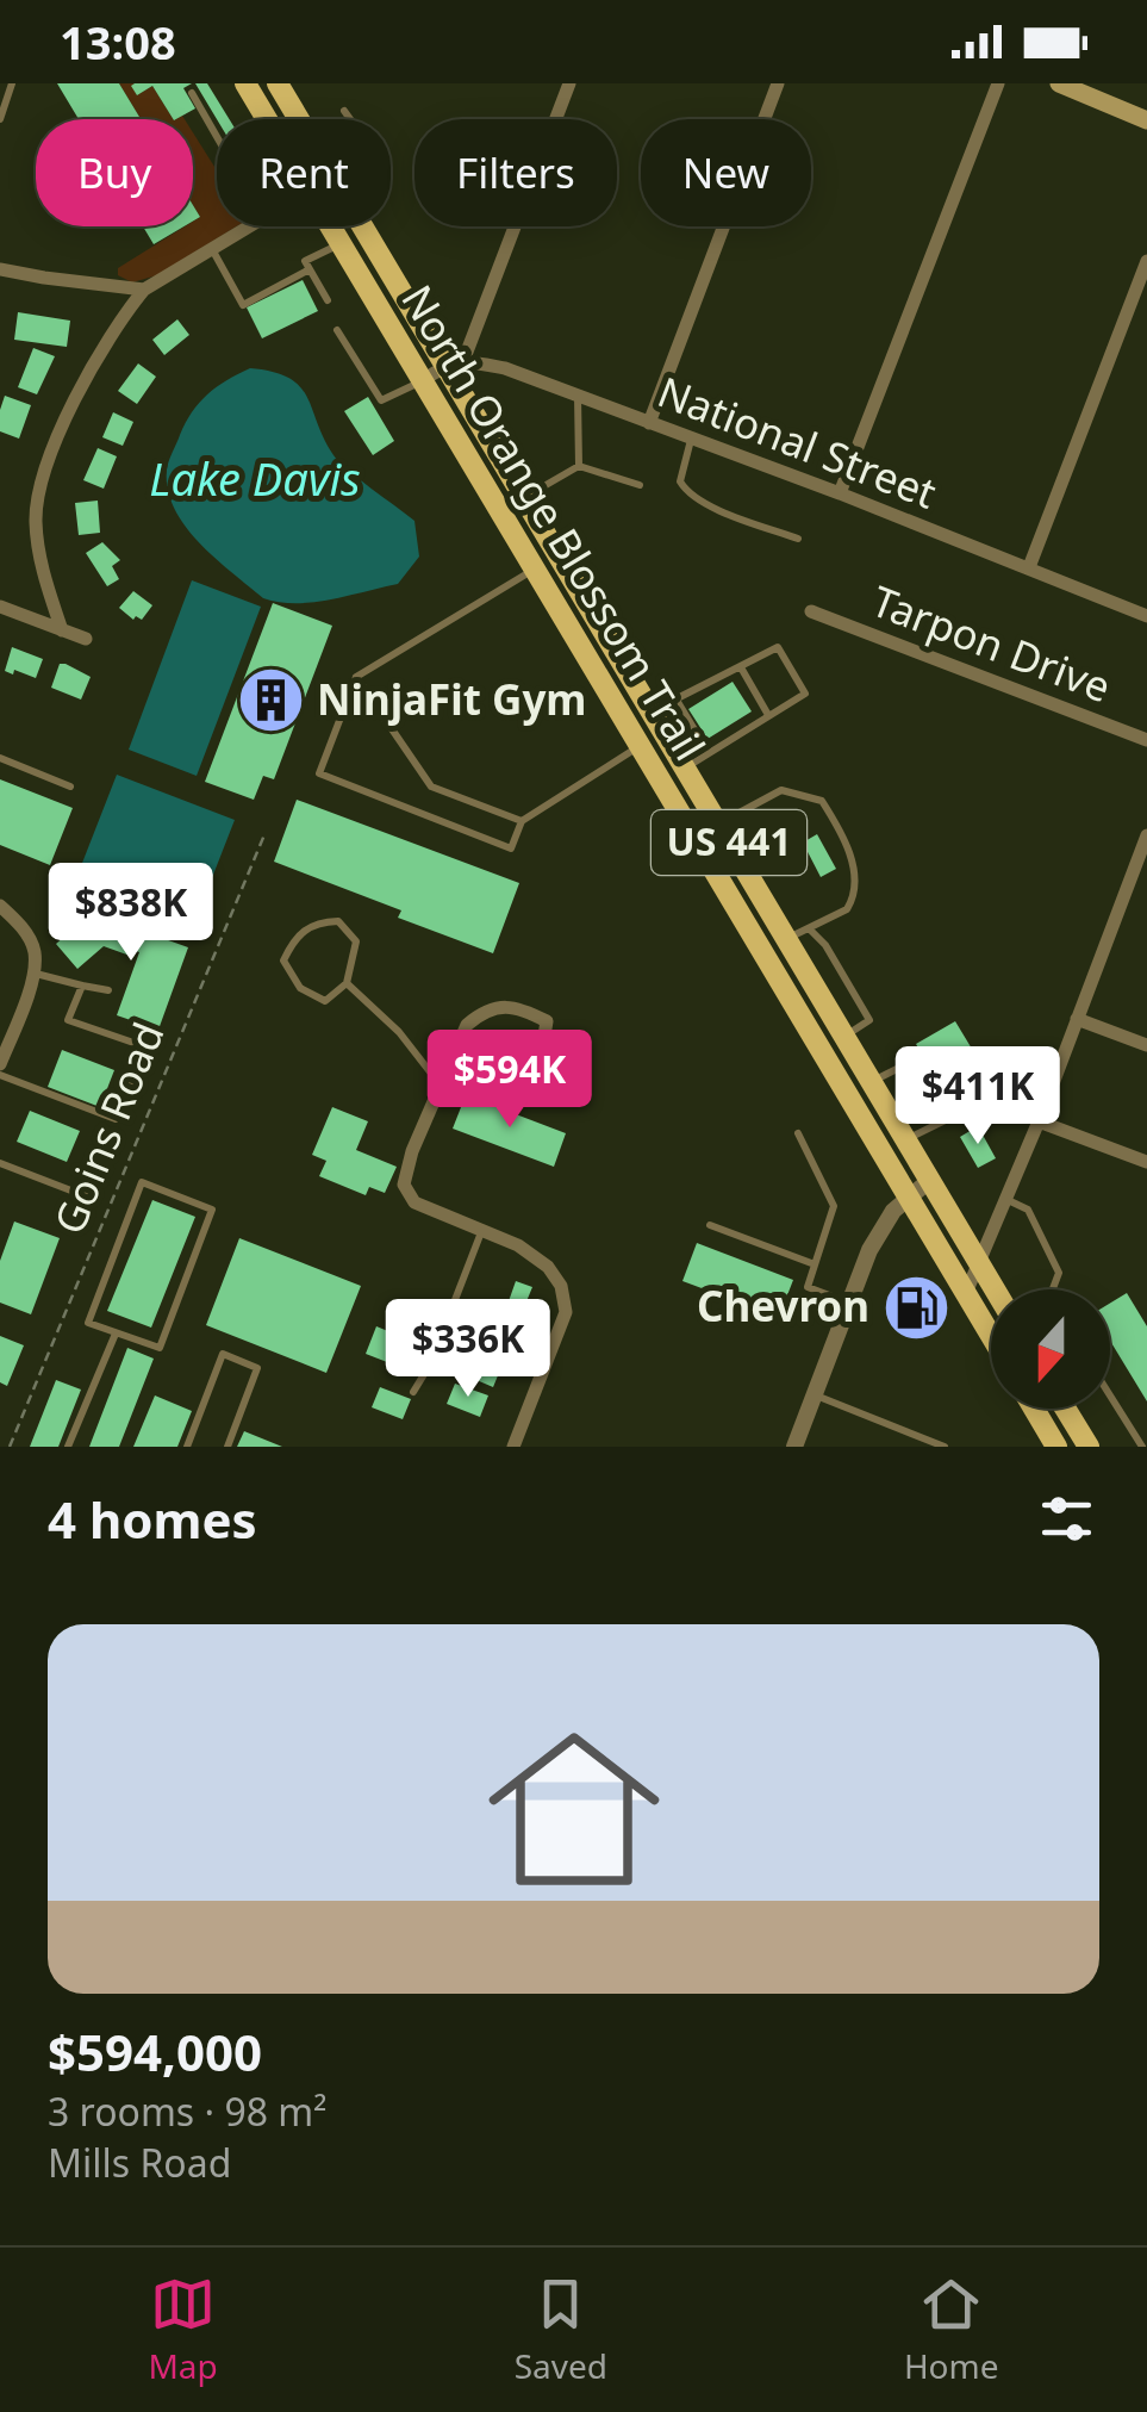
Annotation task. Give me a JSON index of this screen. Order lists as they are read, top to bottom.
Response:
{
  "streets": {
    "main road": ["North Orange Blossom Trail", "US 441"],
    "street": ["National Street", "Tarpon Drive"],
    "path": ["Goins Road"]
  },
  "crossings": [
    ["National Street", "North Orange Blossom Trail"]
  ],
  "water": ["Lake Davis"],
  "places": {
    "building": ["NinjaFit Gym"],
    "fuel station": ["Chevron"]
  },
  "north": "bottom",
  "page": {
    "status": "13:08",
    "chip": [
      "Buy",
      "Rent",
      "Filters",
      "New"
    ],
    "price": [
      "$838K",
      "$594K",
      "$411K",
      "$336K"
    ],
    "heading": "4 homes",
    "list": [
      {
        "name": "$594,000",
        "note": "3 rooms · 98 m² · Mills Road"
      }
    ],
    "tabs": ["Map", "Saved", "Home"]
  }
}
